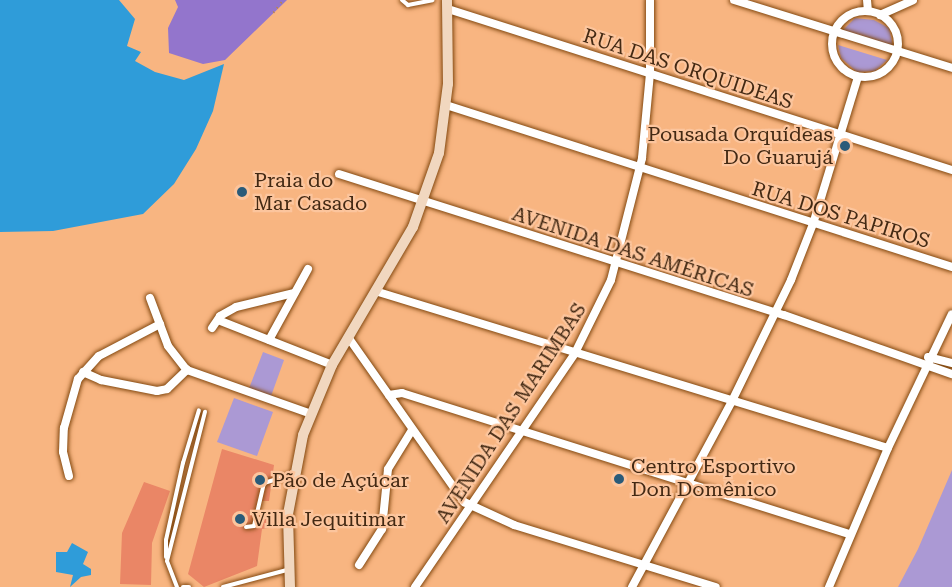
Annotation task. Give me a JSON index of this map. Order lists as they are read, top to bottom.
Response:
{
  "streets": {
    "street": [
      "RUA DAS ORQUIDEAS",
      "RUA DOS PAPIROS",
      "AVENIDA DAS AMÉRICAS",
      "AVENIDA DAS MARIMBAS"
    ]
  },
  "crossings": [
    ["RUA DAS ORQUIDEAS", "AVENIDA DAS MARIMBAS"],
    ["RUA DOS PAPIROS", "AVENIDA DAS MARIMBAS"],
    ["AVENIDA DAS AMÉRICAS", "AVENIDA DAS MARIMBAS"]
  ],
  "places": [
    "Pousada Orquídeas Do Guarujá",
    "Praia do Mar Casado",
    "Centro Esportivo Don Domênico",
    "Pão de Açúcar",
    "Villa Jequitimar"
  ]
}
